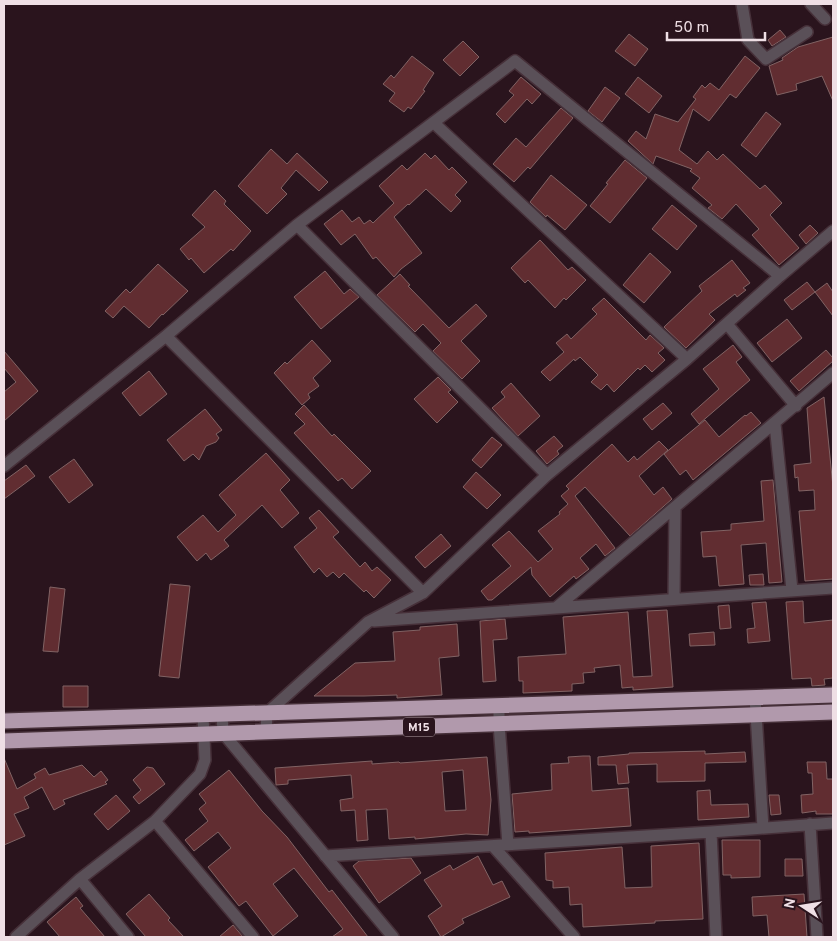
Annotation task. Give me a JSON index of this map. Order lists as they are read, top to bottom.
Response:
{
  "streets": {
    "highway": ["M15"]
  },
  "scale_bar": "50 m",
  "north": "left"
}
